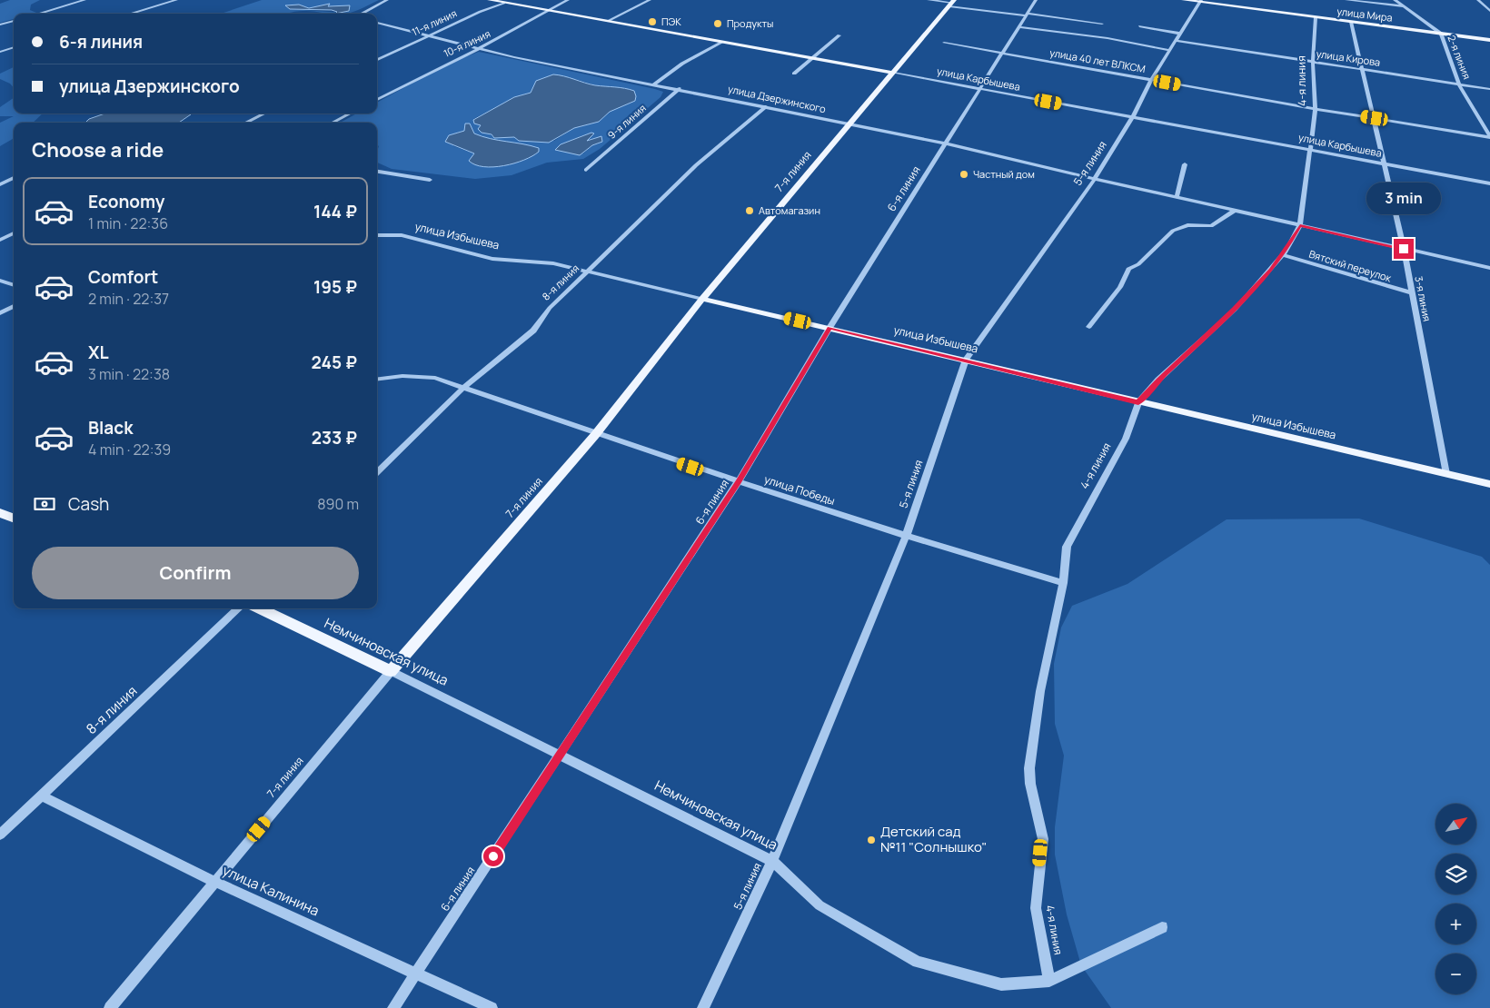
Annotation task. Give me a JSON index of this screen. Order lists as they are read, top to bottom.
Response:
{
  "streets": {
    "main road": [
      "улица Мира",
      "улица Карбышева",
      "7-я линия",
      "улица Избышева",
      "Немчиновская улица"
    ],
    "street": [
      "11-я линия",
      "10-я линия",
      "2-я линия",
      "улица Кирова",
      "улица 40 лет ВЛКСМ",
      "4-я линия",
      "улица Дзержинского",
      "9-я линия",
      "5-я линия",
      "6-я линия",
      "Вятский переулок",
      "8-я линия",
      "3-я линия",
      "улица Победы",
      "улица Калинина"
    ]
  },
  "crossings": [
    ["улица Мира", "2-я линия"],
    ["улица Мира", "4-я линия"],
    ["улица Мира", "5-я линия"],
    ["улица Мира", "3-я линия"],
    ["11-я линия", "улица Карбышева"],
    ["11-я линия", "улица Дзержинского"],
    ["10-я линия", "улица Карбышева"],
    ["10-я линия", "улица Дзержинского"],
    ["2-я линия", "улица Кирова"],
    ["2-я линия", "улица 40 лет ВЛКСМ"],
    ["улица Кирова", "4-я линия"],
    ["улица Кирова", "5-я линия"],
    ["улица Кирова", "3-я линия"],
    ["улица 40 лет ВЛКСМ", "4-я линия"],
    ["улица 40 лет ВЛКСМ", "5-я линия"],
    ["улица 40 лет ВЛКСМ", "6-я линия"],
    ["улица 40 лет ВЛКСМ", "3-я линия"],
    ["улица Карбышева", "4-я линия"],
    ["улица Карбышева", "5-я линия"],
    ["улица Карбышева", "7-я линия"],
    ["улица Карбышева", "6-я линия"],
    ["улица Карбышева", "3-я линия"],
    ["4-я линия", "улица Дзержинского"],
    ["4-я линия", "улица Избышева"],
    ["4-я линия", "Вятский переулок"],
    ["4-я линия", "улица Победы"],
    ["4-я линия", "Немчиновская улица"],
    ["улица Дзержинского", "9-я линия"],
    ["улица Дзержинского", "5-я линия"],
    ["улица Дзержинского", "7-я линия"],
    ["улица Дзержинского", "6-я линия"],
    ["улица Дзержинского", "8-я линия"],
    ["улица Дзержинского", "3-я линия"],
    ["5-я линия", "улица Избышева"],
    ["5-я линия", "улица Победы"],
    ["5-я линия", "Немчиновская улица"],
    ["7-я линия", "улица Избышева"],
    ["7-я линия", "улица Победы"],
    ["7-я линия", "Немчиновская улица"],
    ["7-я линия", "улица Калинина"],
    ["6-я линия", "улица Избышева"],
    ["6-я линия", "улица Победы"],
    ["6-я линия", "Немчиновская улица"],
    ["6-я линия", "улица Калинина"],
    ["улица Избышева", "8-я линия"],
    ["улица Избышева", "3-я линия"],
    ["Вятский переулок", "3-я линия"],
    ["8-я линия", "улица Победы"],
    ["8-я линия", "улица Калинина"]
  ],
  "places": [
    "ПЭК",
    "Продукты",
    "Частный дом",
    "Автомагазин",
    "Детский сад №11 \"Солнышко\""
  ],
  "north": "top right",
  "page": {
    "banner": ["6-я линия", "улица Дзержинского"],
    "heading": "Choose a ride",
    "list": [
      {
        "name": "Economy",
        "note": "1 min · 22:36",
        "value": "144 ₽"
      },
      {
        "name": "Comfort",
        "note": "2 min · 22:37",
        "value": "195 ₽"
      },
      {
        "name": "XL",
        "note": "3 min · 22:38",
        "value": "245 ₽"
      },
      {
        "name": "Black",
        "note": "4 min · 22:39",
        "value": "233 ₽"
      }
    ],
    "bubble": "3 min",
    "pay": ["Cash", "890 m"],
    "buttons": "Confirm",
    "map_buttons": ["+", "−"]
  }
}
